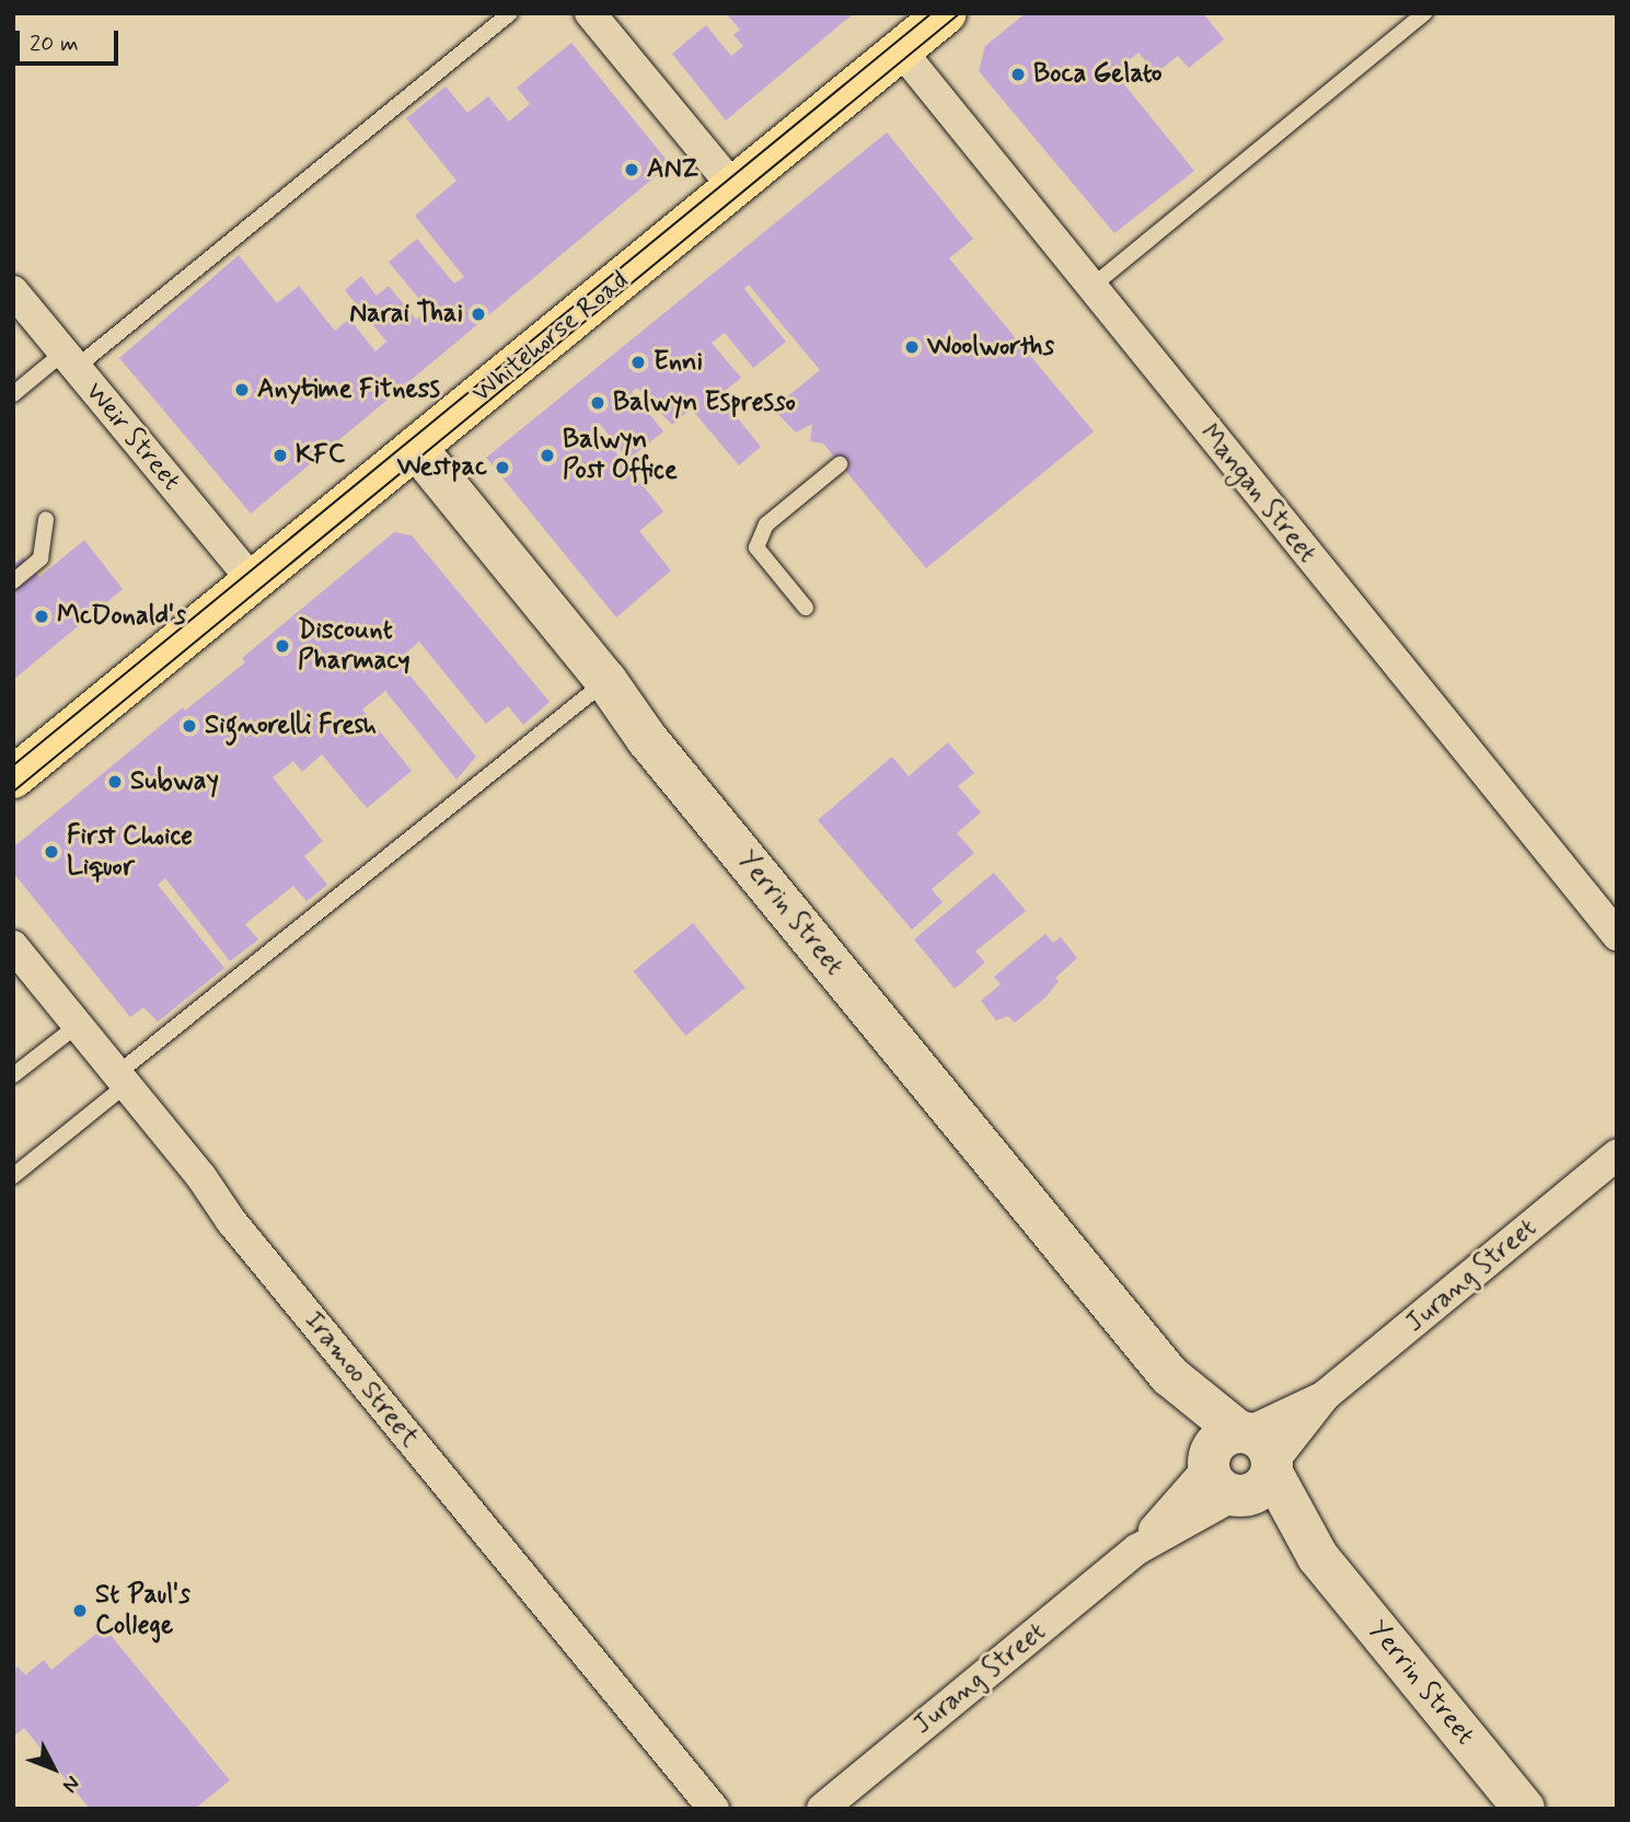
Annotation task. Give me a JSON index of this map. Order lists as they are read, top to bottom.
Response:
{
  "streets": {
    "main road": ["Whitehorse Road"],
    "street": [
      "Weir Street",
      "Mangan Street",
      "Yerrin Street",
      "Jurang Street",
      "Iramoo Street"
    ]
  },
  "crossings": [
    ["Whitehorse Road", "Weir Street"],
    ["Whitehorse Road", "Mangan Street"],
    ["Whitehorse Road", "Yerrin Street"],
    ["Yerrin Street", "Jurang Street"]
  ],
  "places": [
    "Boca Gelato",
    "ANZ",
    "Narai Thai",
    "Woolworths",
    "Enni",
    "Anytime Fitness",
    "Balwyn Espresso",
    "KFC",
    "Balwyn Post Office",
    "Westpac",
    "McDonald's",
    "Discount Pharmacy",
    "Signorelli Fresh",
    "Subway",
    "First Choice Liquor",
    "St Paul's College"
  ],
  "scale_bar": "20 m",
  "north": "bottom right"
}
